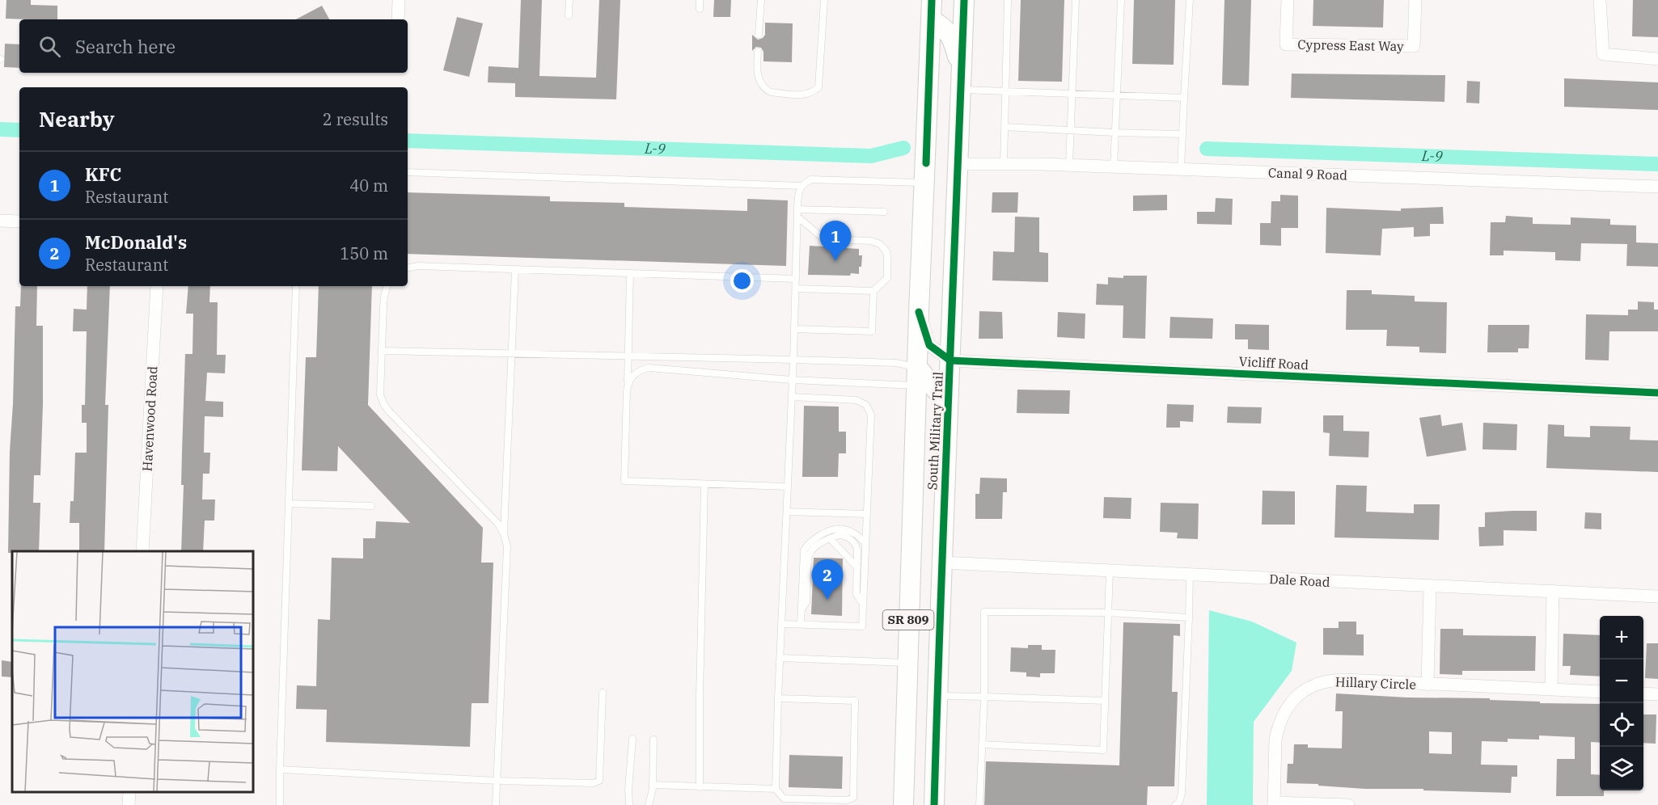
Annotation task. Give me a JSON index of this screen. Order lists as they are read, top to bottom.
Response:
{
  "streets": {
    "main road": ["South Military Trail", "SR 809"],
    "street": [
      "Cypress East Way",
      "Canal 9 Road",
      "Vicliff Road",
      "Havenwood Road",
      "Dale Road",
      "Hillary Circle"
    ]
  },
  "crossings": [
    ["Canal 9 Road", "South Military Trail"],
    ["Vicliff Road", "South Military Trail"],
    ["South Military Trail", "Dale Road"],
    ["Dale Road", "Hillary Circle"]
  ],
  "water": ["L-9"],
  "page": {
    "search": "Search here",
    "heading": ["Nearby", "2 results"],
    "list": [
      {
        "mark": "1",
        "name": "KFC",
        "note": "Restaurant",
        "value": "40 m"
      },
      {
        "mark": "2",
        "name": "McDonald's",
        "note": "Restaurant",
        "value": "150 m"
      }
    ],
    "pins": ["1", "2"],
    "map_buttons": ["+", "−"]
  }
}
